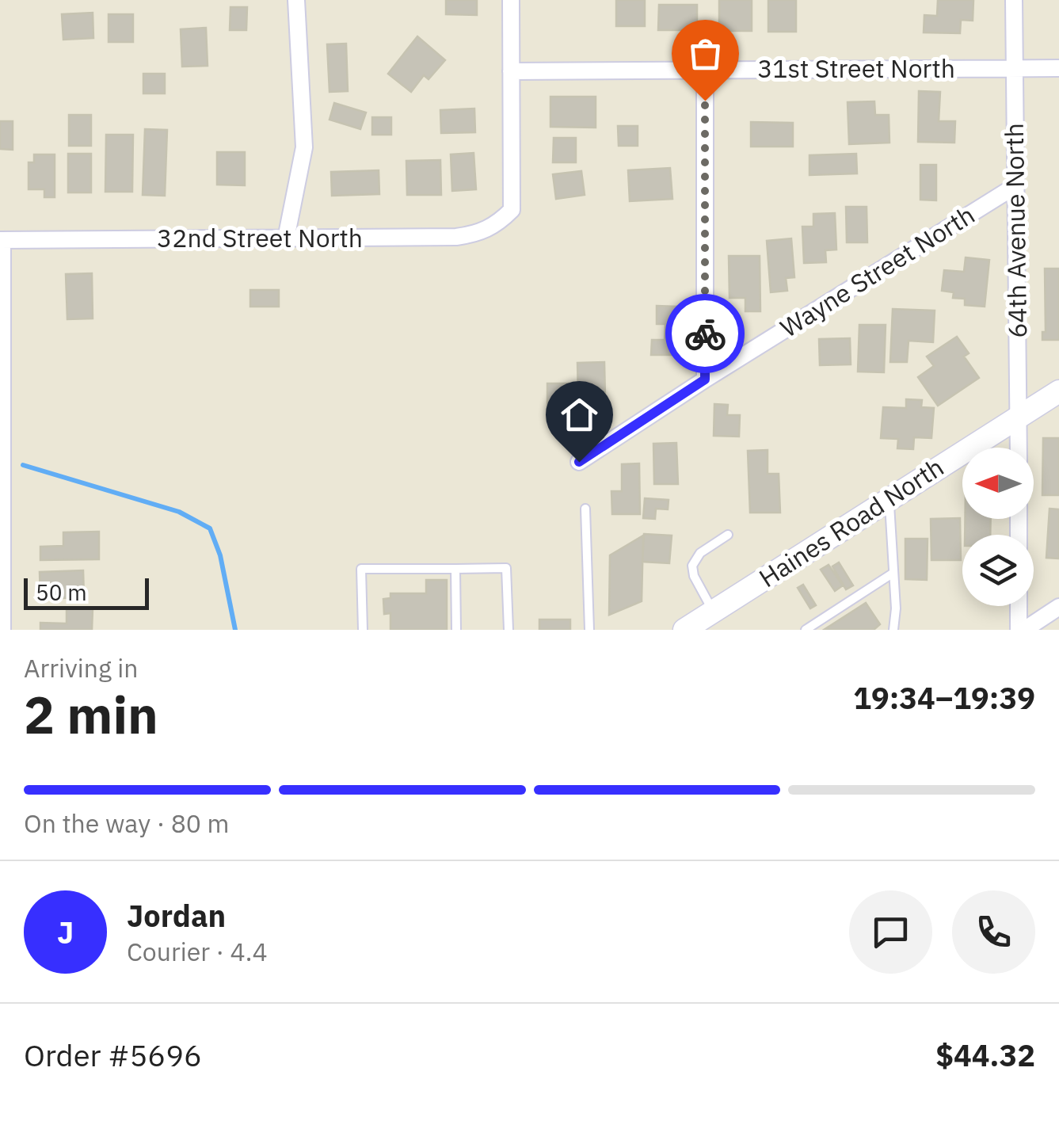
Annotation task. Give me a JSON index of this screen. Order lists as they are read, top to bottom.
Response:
{
  "streets": {
    "street": [
      "31st Street North",
      "64th Avenue North",
      "32nd Street North",
      "Wayne Street North",
      "Haines Road North"
    ]
  },
  "crossings": [
    ["31st Street North", "64th Avenue North"],
    ["31st Street North", "32nd Street North"],
    ["64th Avenue North", "Wayne Street North"],
    ["64th Avenue North", "Haines Road North"]
  ],
  "scale_bar": "50 m",
  "north": "left",
  "page": {
    "scale": "50 m",
    "heading": ["2 min", "Arriving in", "19:34–19:39"],
    "panel": [
      "Jordan",
      "Courier · 4.4",
      "Order #5696",
      "$44.32"
    ],
    "bar": "On the way · 80 m",
    "round": "J"
  }
}
